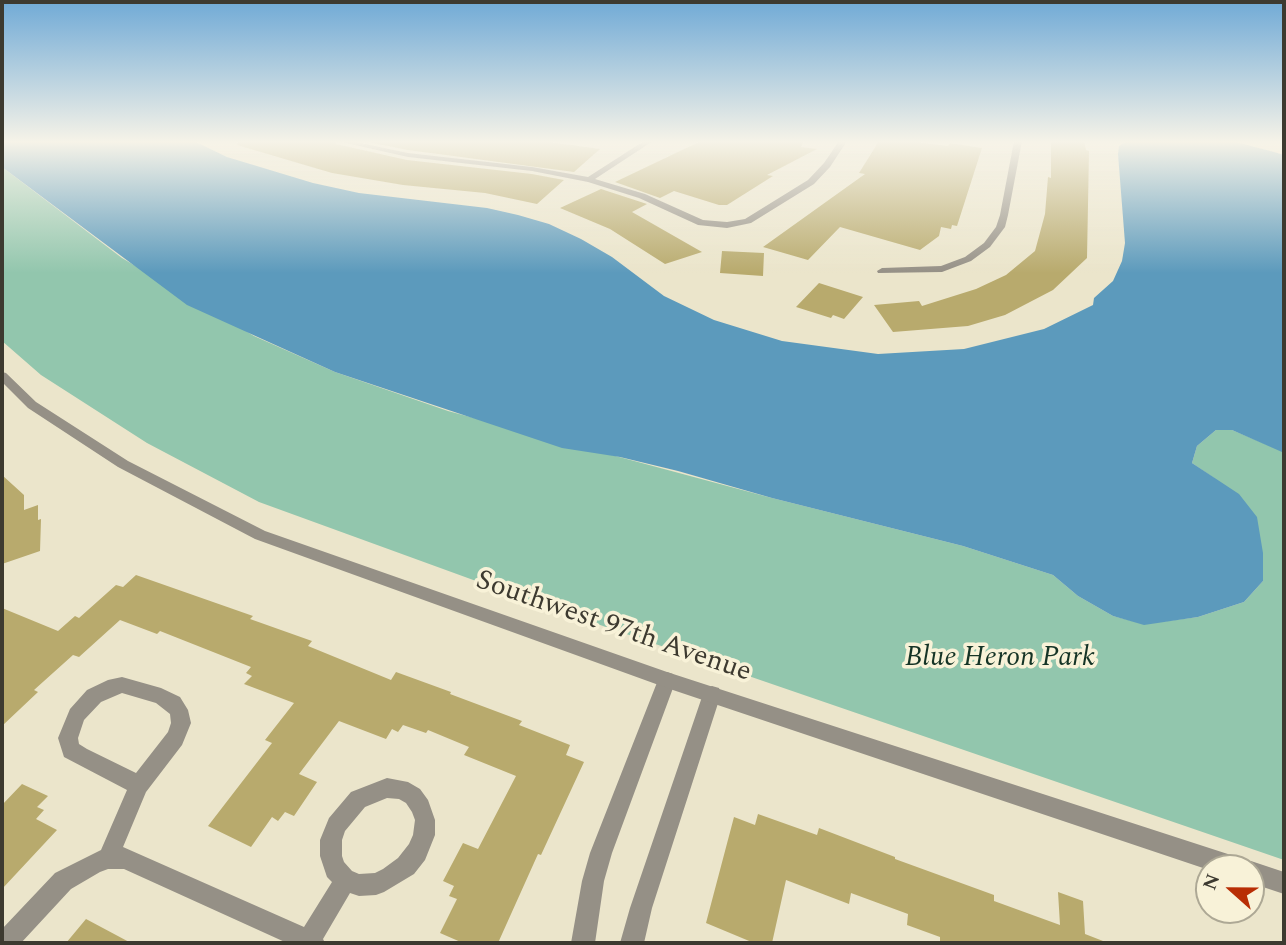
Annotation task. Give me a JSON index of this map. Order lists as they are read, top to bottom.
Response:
{
  "streets": {
    "street": ["Southwest 97th Avenue"]
  },
  "parks": ["Blue Heron Park"],
  "north": "left"
}
